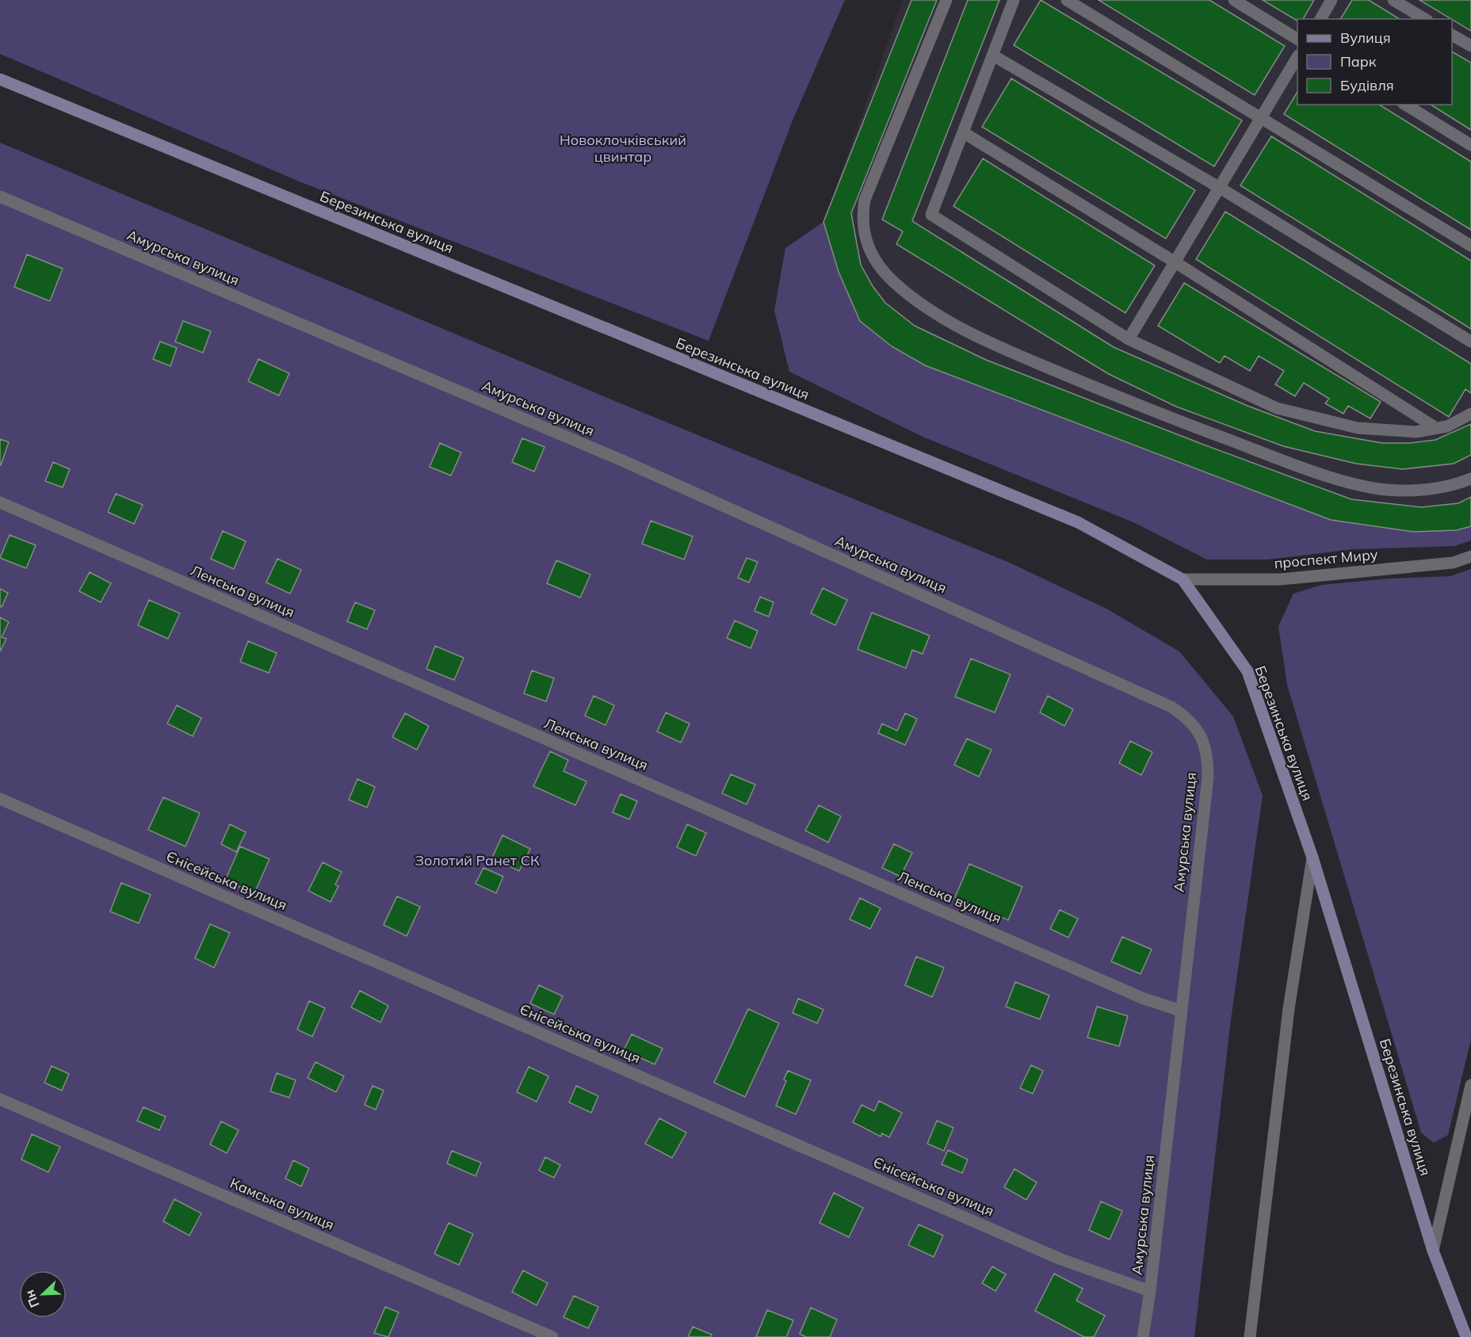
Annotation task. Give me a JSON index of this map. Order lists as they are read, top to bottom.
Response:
{
  "streets": {
    "street": [
      "Березинська вулиця",
      "Амурська вулиця",
      "проспект Миру",
      "Ленська вулиця",
      "Єнісейська вулиця",
      "Камська вулиця"
    ]
  },
  "crossings": [
    ["Березинська вулиця", "проспект Миру"],
    ["Амурська вулиця", "Ленська вулиця"],
    ["Амурська вулиця", "Єнісейська вулиця"]
  ],
  "parks": ["Новоклочківський цвинтар", "Золотий Ранет СК"],
  "legend": ["Вулиця", "Парк", "Будівля"],
  "north": "bottom left"
}
